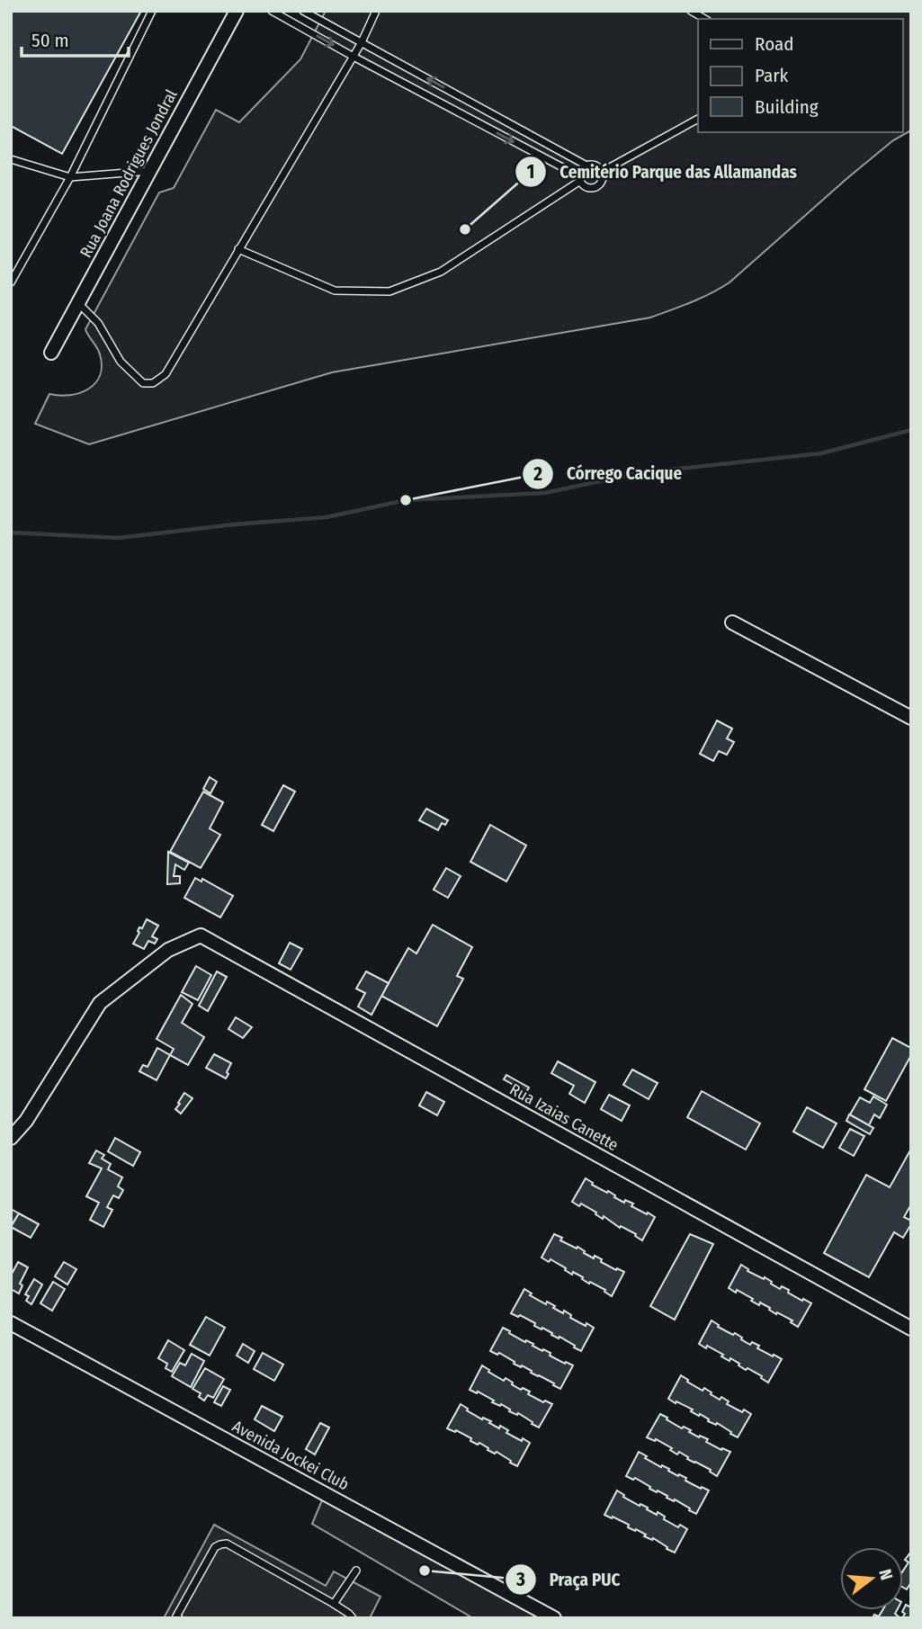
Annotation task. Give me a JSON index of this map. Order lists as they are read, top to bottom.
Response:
{
  "streets": {
    "street": ["Rua Joana Rodrigues Jondral", "Rua Izaias Canette", "Avenida Jockei Club"]
  },
  "places": ["Cemitério Parque das Allamandas", "Córrego Cacique", "Praça PUC"],
  "legend": ["Road", "Park", "Building"],
  "scale_bar": "50 m",
  "north": "right"
}
